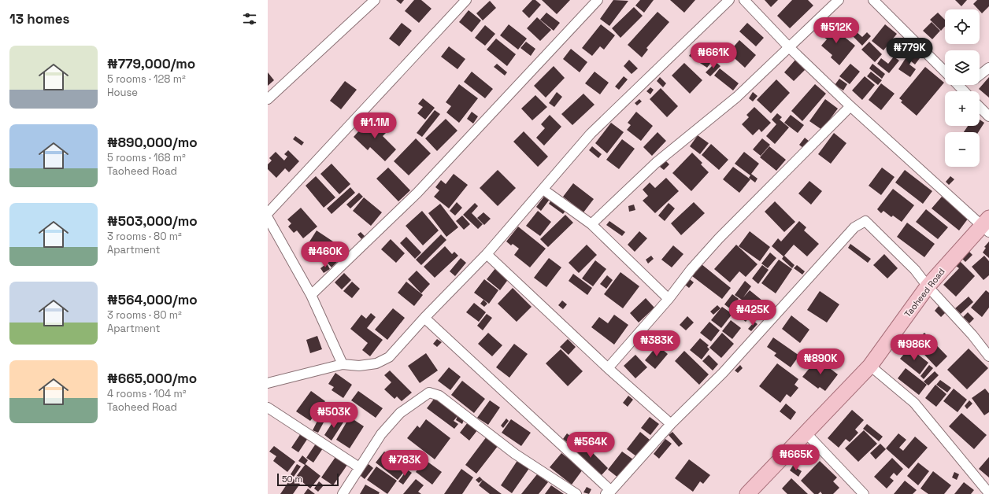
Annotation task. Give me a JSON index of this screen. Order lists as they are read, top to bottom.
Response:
{
  "streets": {
    "main road": ["Taoheed Road"]
  },
  "scale_bar": "50 m",
  "page": {
    "heading": "13 homes",
    "map_buttons": ["+", "−"],
    "price": [
      "₦512K",
      "₦779K",
      "₦661K",
      "₦1.1M",
      "₦460K",
      "₦425K",
      "₦383K",
      "₦986K",
      "₦890K",
      "₦503K",
      "₦564K",
      "₦665K",
      "₦783K"
    ],
    "list": [
      {
        "name": "₦779,000/mo",
        "note": "5 rooms · 128 m² · House"
      },
      {
        "name": "₦890,000/mo",
        "note": "5 rooms · 168 m² · Taoheed Road"
      },
      {
        "name": "₦503,000/mo",
        "note": "3 rooms · 80 m² · Apartment"
      },
      {
        "name": "₦564,000/mo",
        "note": "3 rooms · 80 m² · Apartment"
      },
      {
        "name": "₦665,000/mo",
        "note": "4 rooms · 104 m² · Taoheed Road"
      }
    ],
    "scale": "50 m"
  }
}
